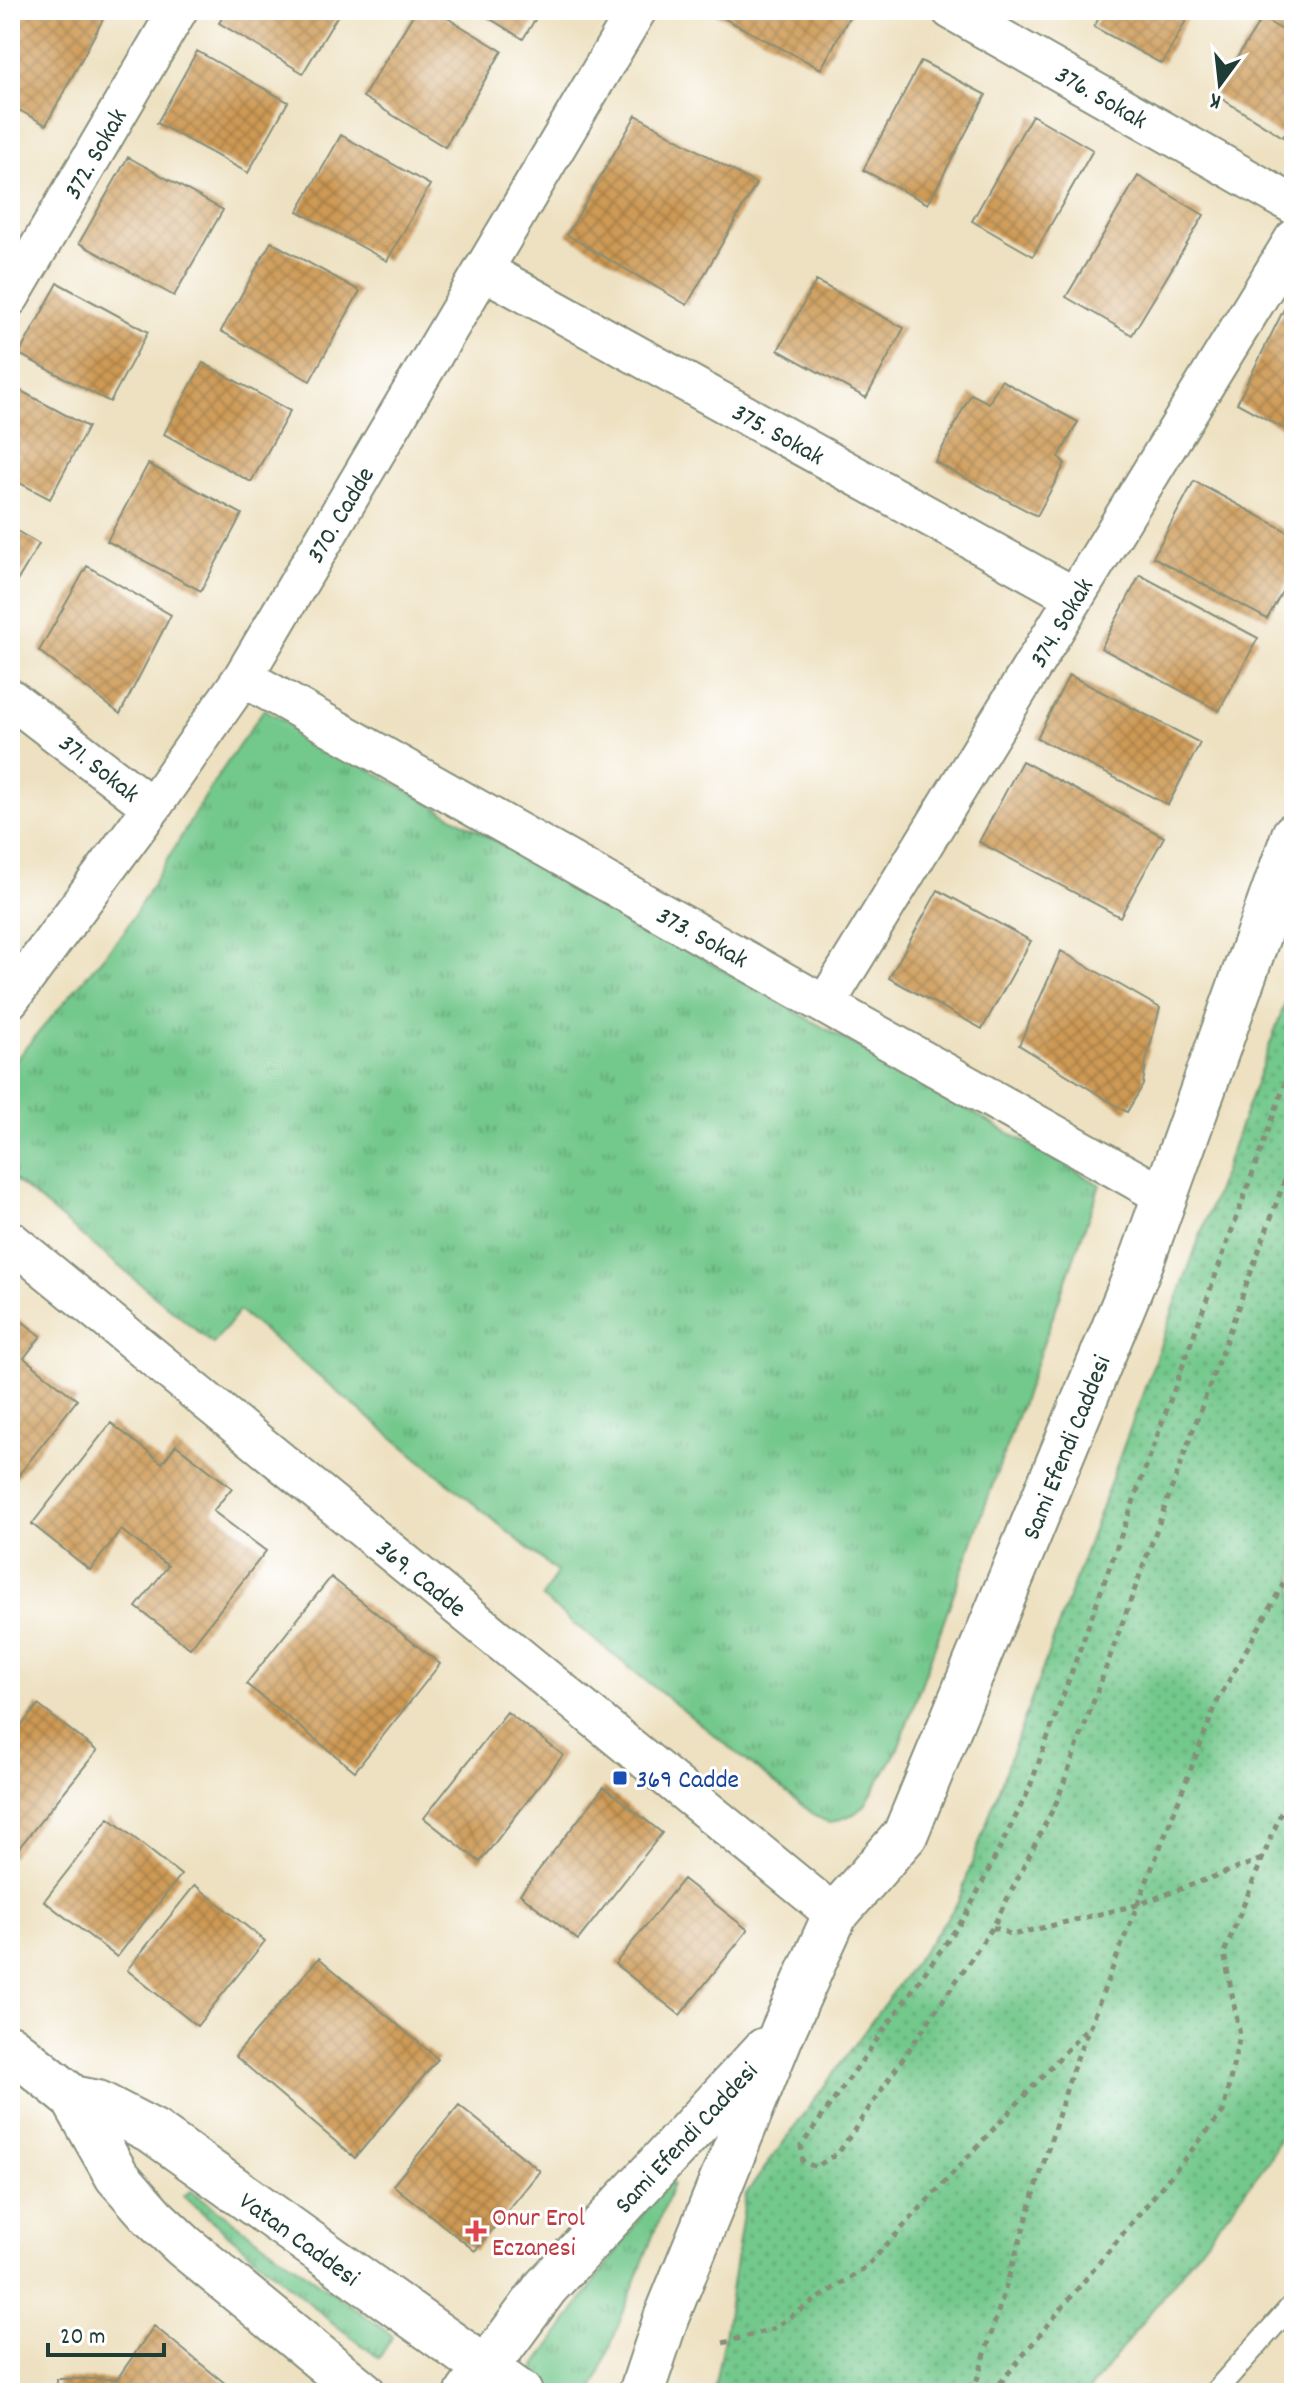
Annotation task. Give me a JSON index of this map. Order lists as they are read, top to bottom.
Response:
{
  "streets": {
    "main road": ["Sami Efendi Caddesi", "Vatan Caddesi"],
    "street": [
      "376. Sokak",
      "372. Sokak",
      "375. Sokak",
      "370. Cadde",
      "374. Sokak",
      "371. Sokak",
      "373. Sokak",
      "369. Cadde"
    ]
  },
  "crossings": [
    ["375. Sokak", "370. Cadde"],
    ["375. Sokak", "374. Sokak"],
    ["370. Cadde", "371. Sokak"],
    ["370. Cadde", "373. Sokak"],
    ["374. Sokak", "373. Sokak"],
    ["373. Sokak", "Sami Efendi Caddesi"],
    ["Sami Efendi Caddesi", "369. Cadde"],
    ["Sami Efendi Caddesi", "Vatan Caddesi"]
  ],
  "places": {
    "transit": ["369 Cadde"],
    "health": ["Onur Erol Eczanesi"]
  },
  "scale_bar": "20 m",
  "north": "bottom"
}
